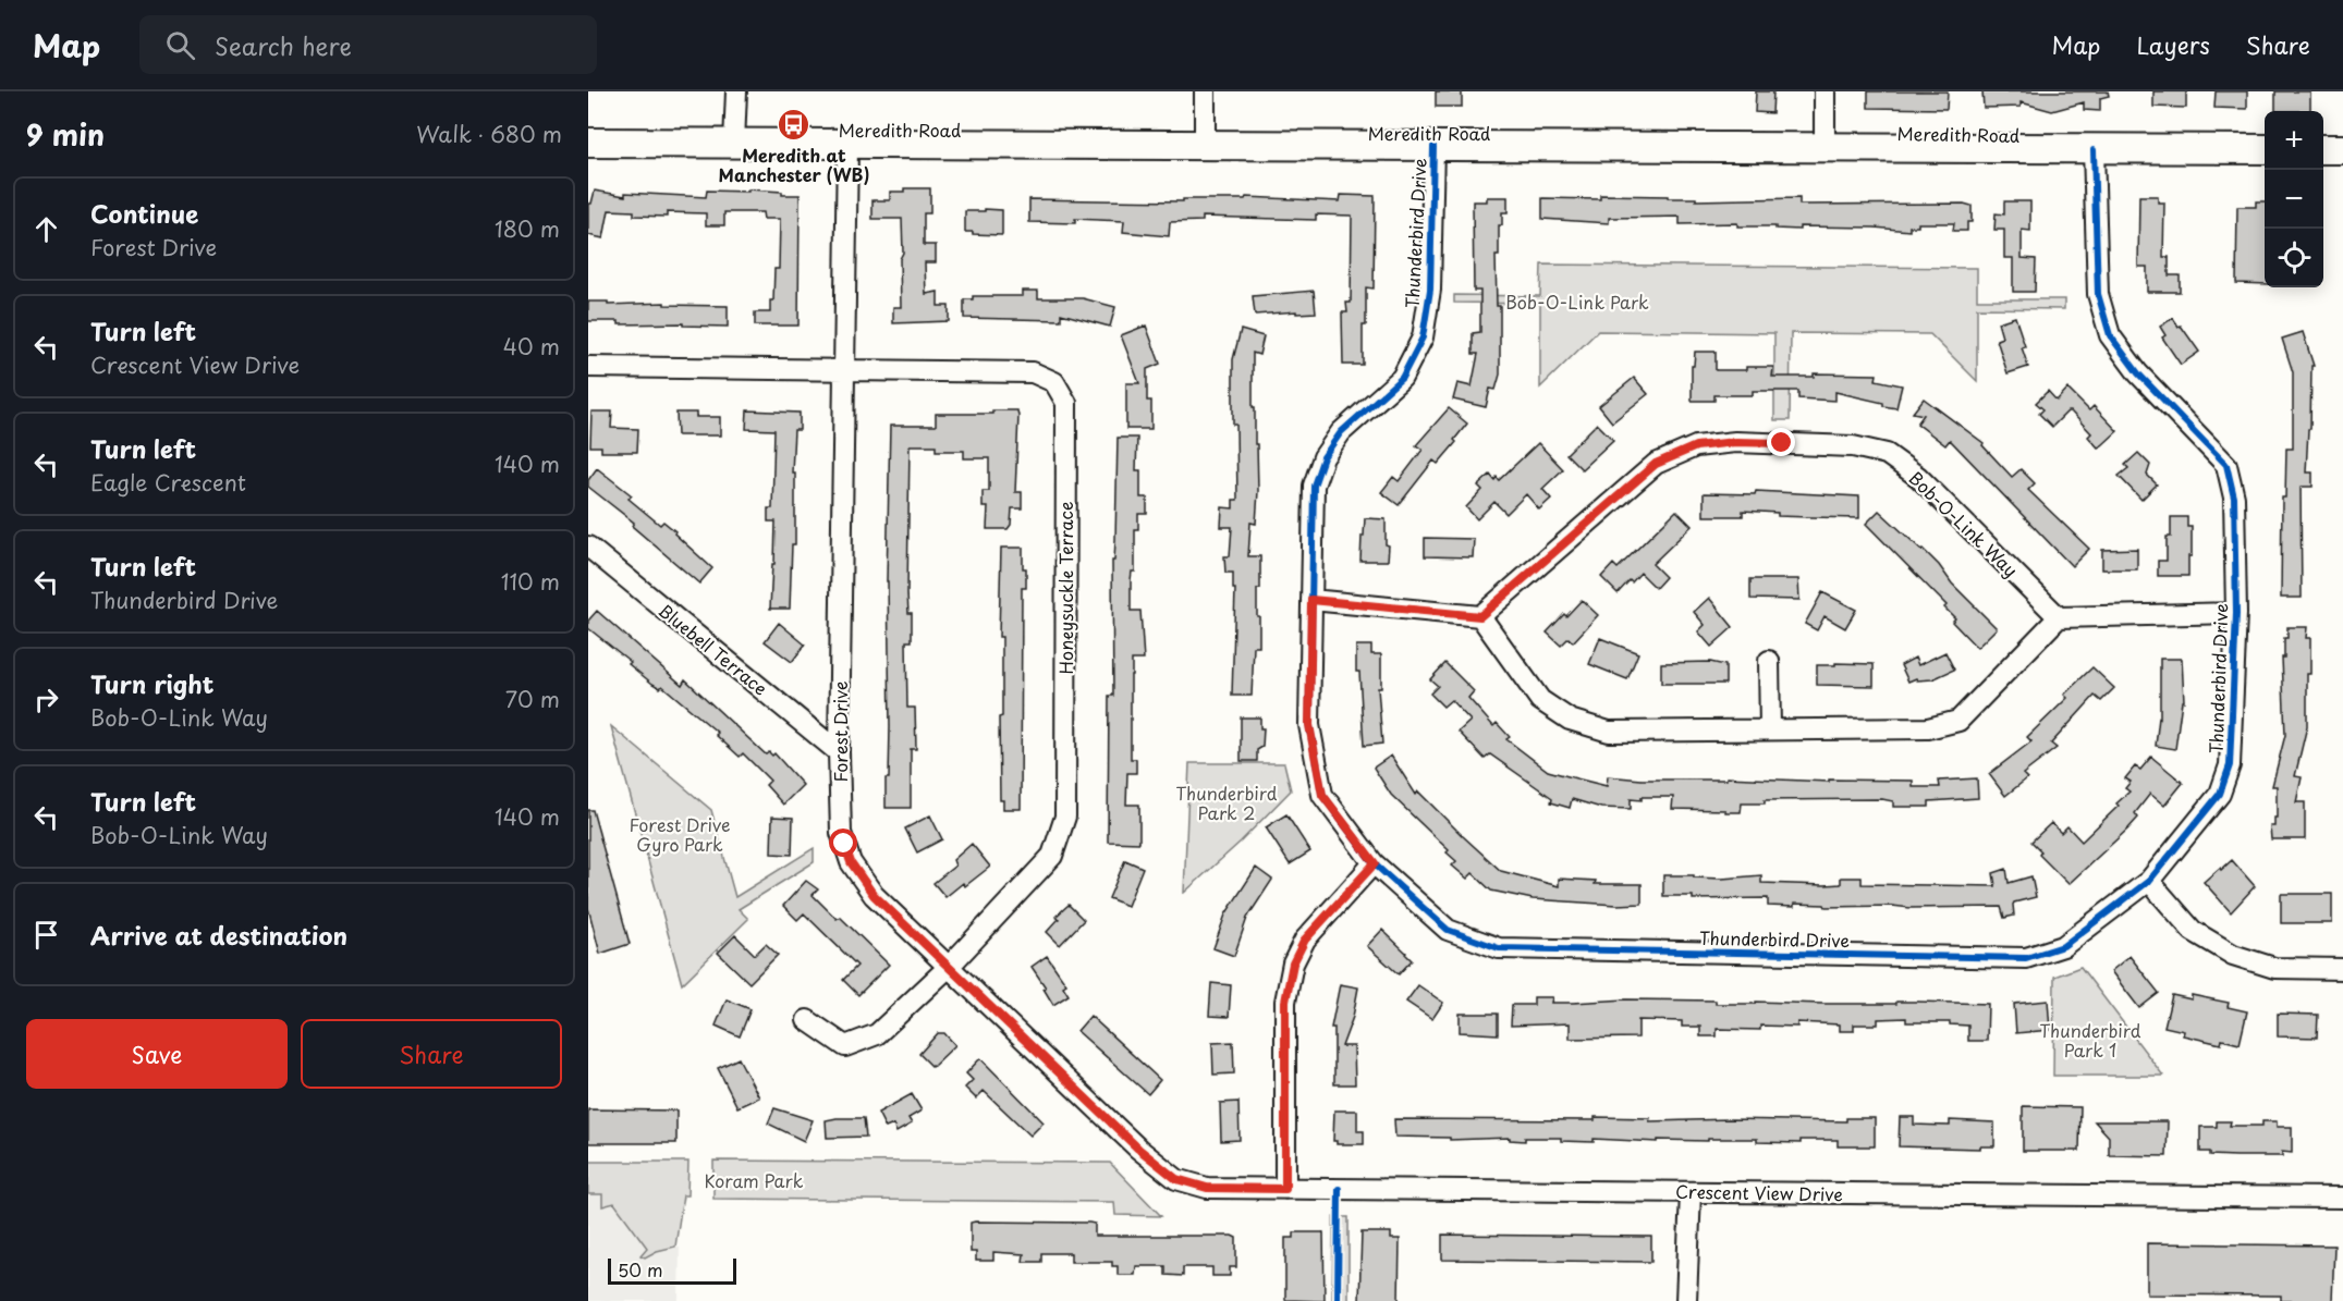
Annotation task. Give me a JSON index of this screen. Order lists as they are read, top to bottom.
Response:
{
  "streets": {
    "street": [
      "Meredith Road",
      "Thunderbird Drive",
      "Bob-O-Link Way",
      "Honeysuckle Terrace",
      "Bluebell Terrace",
      "Forest Drive",
      "Crescent View Drive"
    ]
  },
  "crossings": [
    ["Meredith Road", "Thunderbird Drive"],
    ["Meredith Road", "Forest Drive"],
    ["Honeysuckle Terrace", "Forest Drive"],
    ["Bluebell Terrace", "Forest Drive"],
    ["Forest Drive", "Crescent View Drive"]
  ],
  "parks": [
    "Bob-O-Link Park",
    "Thunderbird Park 2",
    "Forest Drive Gyro Park",
    "Thunderbird Park 1",
    "Koram Park"
  ],
  "places": {
    "bus stop": ["Meredith at Manchester (WB)"]
  },
  "scale_bar": "50 m",
  "page": {
    "header": "Map",
    "search": "Search here",
    "nav": ["Map", "Layers", "Share"],
    "heading": ["9 min", "Walk · 680 m"],
    "map_buttons": ["+", "−"],
    "list": [
      ["Continue", "Forest Drive", "180 m"],
      ["Turn left", "Crescent View Drive", "40 m"],
      ["Turn left", "Eagle Crescent", "140 m"],
      ["Turn left", "Thunderbird Drive", "110 m"],
      ["Turn right", "Bob-O-Link Way", "70 m"],
      ["Turn left", "Bob-O-Link Way", "140 m"],
      "Arrive at destination"
    ],
    "buttons": ["Save", "Share"],
    "scale": "50 m"
  }
}
